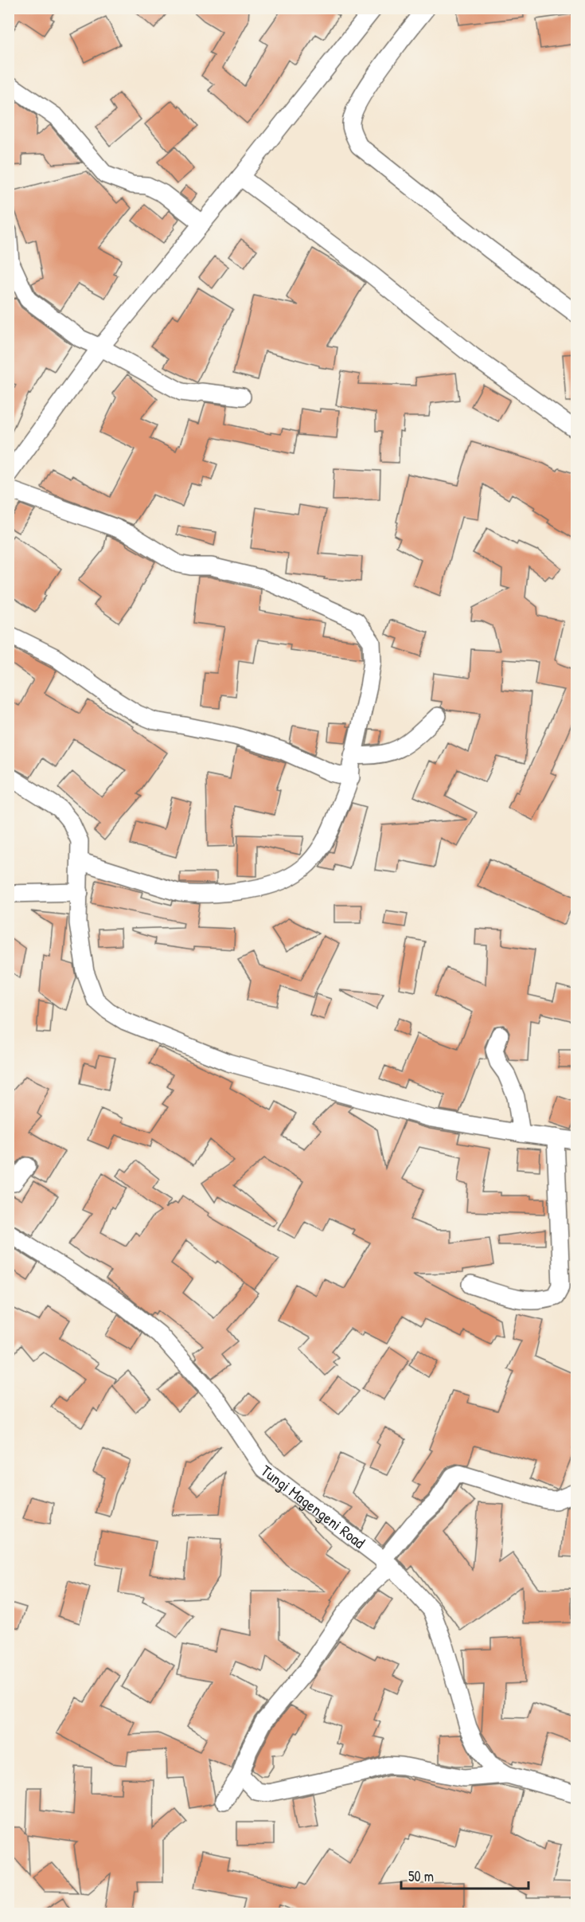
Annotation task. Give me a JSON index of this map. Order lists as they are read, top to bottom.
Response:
{
  "streets": {
    "street": ["Tungi Magengeni Road"]
  },
  "scale_bar": "50 m"
}
